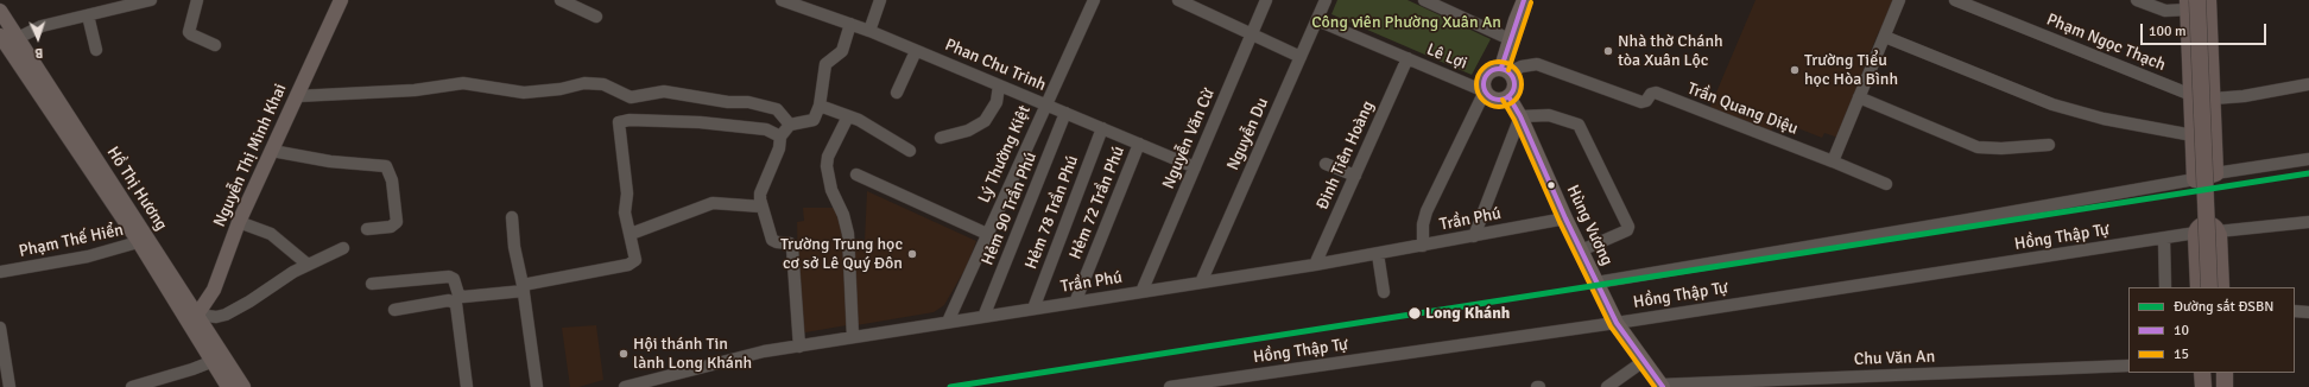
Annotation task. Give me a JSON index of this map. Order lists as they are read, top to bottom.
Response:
{
  "streets": {
    "main road": ["Nguyễn Thị Minh Khai", "Hồ Thị Hương", "Hùng Vương"],
    "street": [
      "Phạm Ngọc Thạch",
      "Lê Lợi",
      "Phan Chu Trinh",
      "Trần Quang Diệu",
      "Nguyễn Du",
      "Nguyễn Văn Cừ",
      "Lý Thường Kiệt",
      "Đinh Tiên Hoàng",
      "Hẻm 72 Trần Phú",
      "Hẻm 90 Trần Phú",
      "Hẻm 78 Trần Phú",
      "Trần Phú",
      "Hồng Thập Tự",
      "Phạm Thế Hiển",
      "Chu Văn An"
    ]
  },
  "crossings": [
    ["Lê Lợi", "Trần Quang Diệu"],
    ["Lê Lợi", "Nguyễn Du"],
    ["Lê Lợi", "Đinh Tiên Hoàng"],
    ["Lê Lợi", "Hùng Vương"],
    ["Phan Chu Trinh", "Nguyễn Văn Cừ"],
    ["Phan Chu Trinh", "Lý Thường Kiệt"],
    ["Phan Chu Trinh", "Hẻm 72 Trần Phú"],
    ["Phan Chu Trinh", "Hẻm 90 Trần Phú"],
    ["Phan Chu Trinh", "Hẻm 78 Trần Phú"],
    ["Trần Quang Diệu", "Hùng Vương"],
    ["Nguyễn Du", "Trần Phú"],
    ["Nguyễn Văn Cừ", "Trần Phú"],
    ["Lý Thường Kiệt", "Trần Phú"],
    ["Nguyễn Thị Minh Khai", "Hồ Thị Hương"],
    ["Đinh Tiên Hoàng", "Trần Phú"],
    ["Hồ Thị Hương", "Phạm Thế Hiển"],
    ["Hẻm 72 Trần Phú", "Trần Phú"],
    ["Hẻm 90 Trần Phú", "Trần Phú"],
    ["Hẻm 78 Trần Phú", "Trần Phú"],
    ["Trần Phú", "Hùng Vương"],
    ["Hùng Vương", "Hồng Thập Tự"],
    ["Hùng Vương", "Chu Văn An"]
  ],
  "parks": ["Công viên Phường Xuân An"],
  "places": [
    "Nhà thờ Chánh tòa Xuân Lộc",
    "Trường Tiểu học Hòa Bình",
    "Trường Trung học cơ sở Lê Quý Đôn",
    "Long Khánh",
    "Hội thánh Tin lành Long Khánh"
  ],
  "lines": ["transit line 10", "transit line 15", "rail line ĐSBN"],
  "legend": ["Đường sắt ĐSBN", "10", "15"],
  "scale_bar": "100 m",
  "north": "bottom"
}
